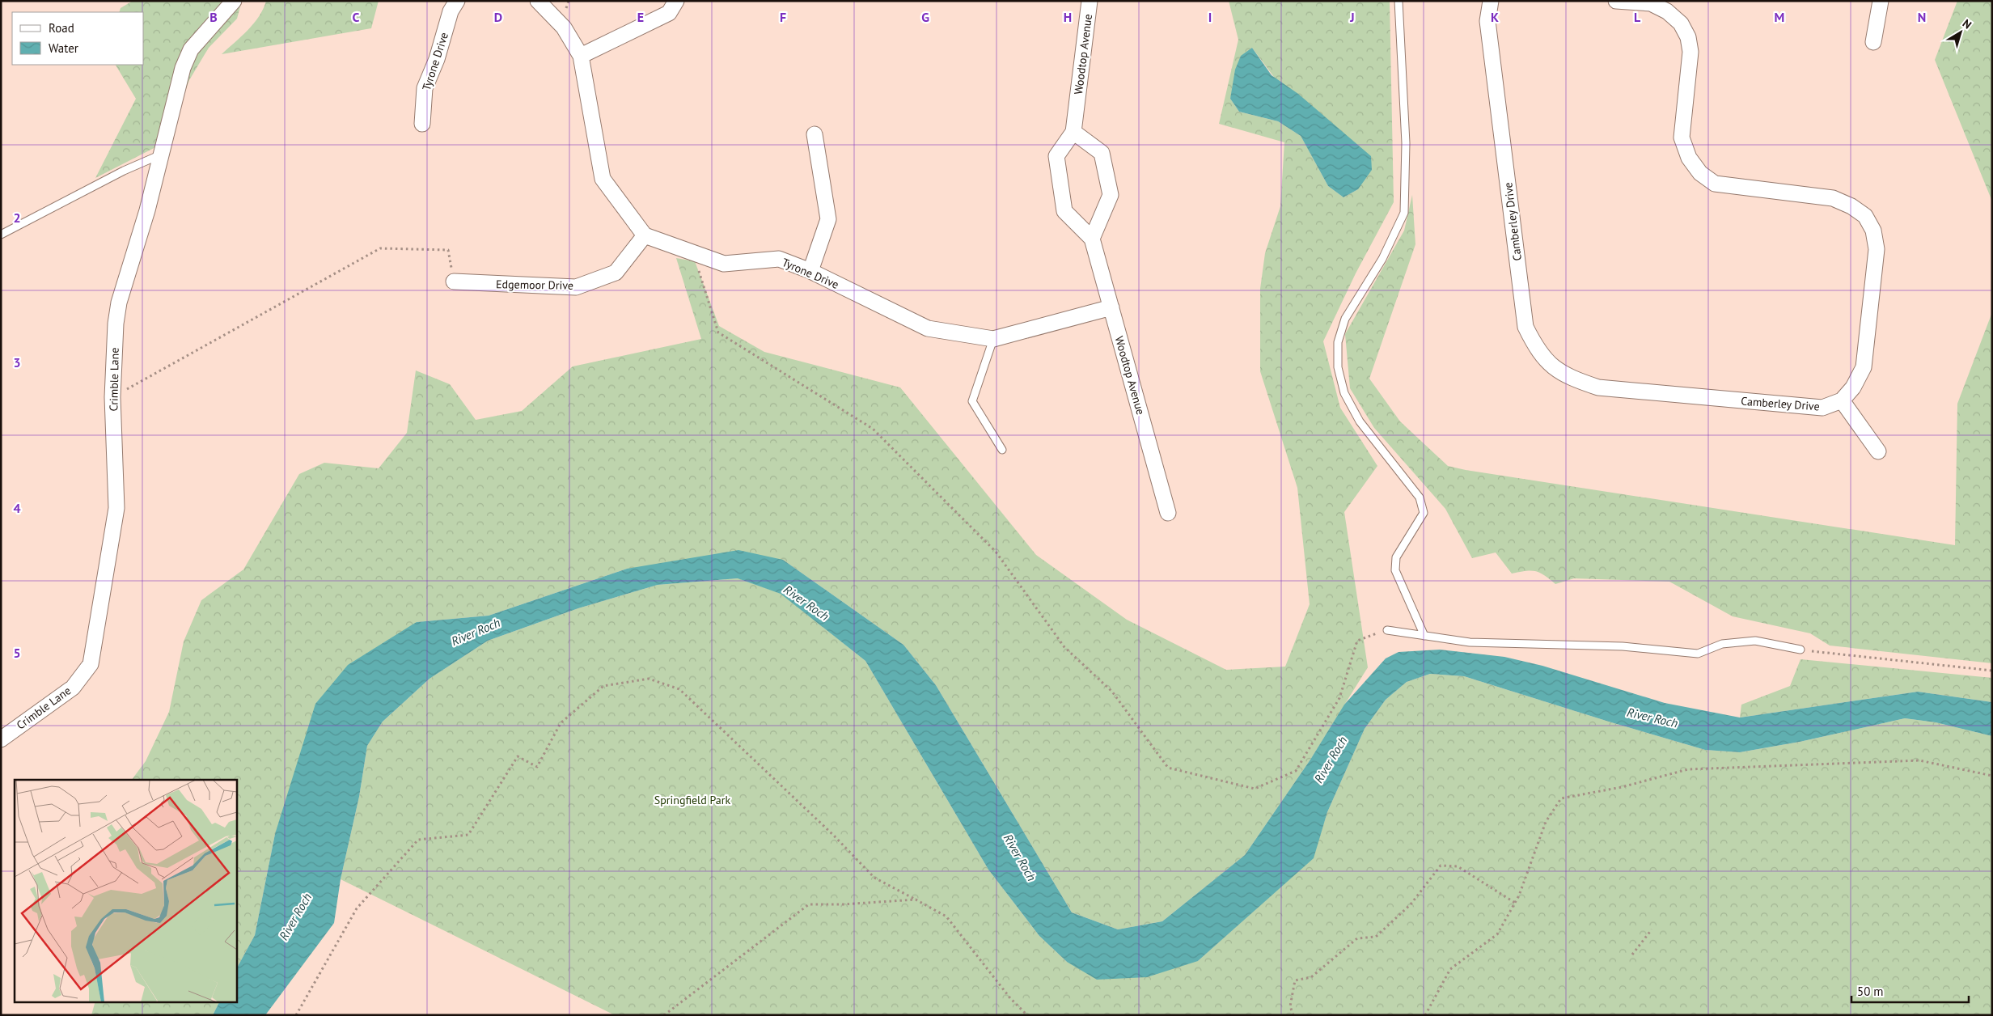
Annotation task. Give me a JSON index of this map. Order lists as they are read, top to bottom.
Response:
{
  "streets": {
    "street": [
      "Woodtop Avenue",
      "Tyrone Drive",
      "Camberley Drive",
      "Edgemoor Drive",
      "Crimble Lane"
    ]
  },
  "crossings": [
    ["Woodtop Avenue", "Tyrone Drive"],
    ["Tyrone Drive", "Edgemoor Drive"]
  ],
  "water": ["River Roch"],
  "parks": ["Springfield Park"],
  "legend": ["Road", "Water"],
  "scale_bar": "50 m",
  "north": "top right",
  "grid": {
    "columns": [
      "B",
      "C",
      "D",
      "E",
      "F",
      "G",
      "H",
      "I",
      "J",
      "K",
      "L",
      "M",
      "N"
    ],
    "rows": [
      "2",
      "3",
      "4",
      "5"
    ]
  }
}
